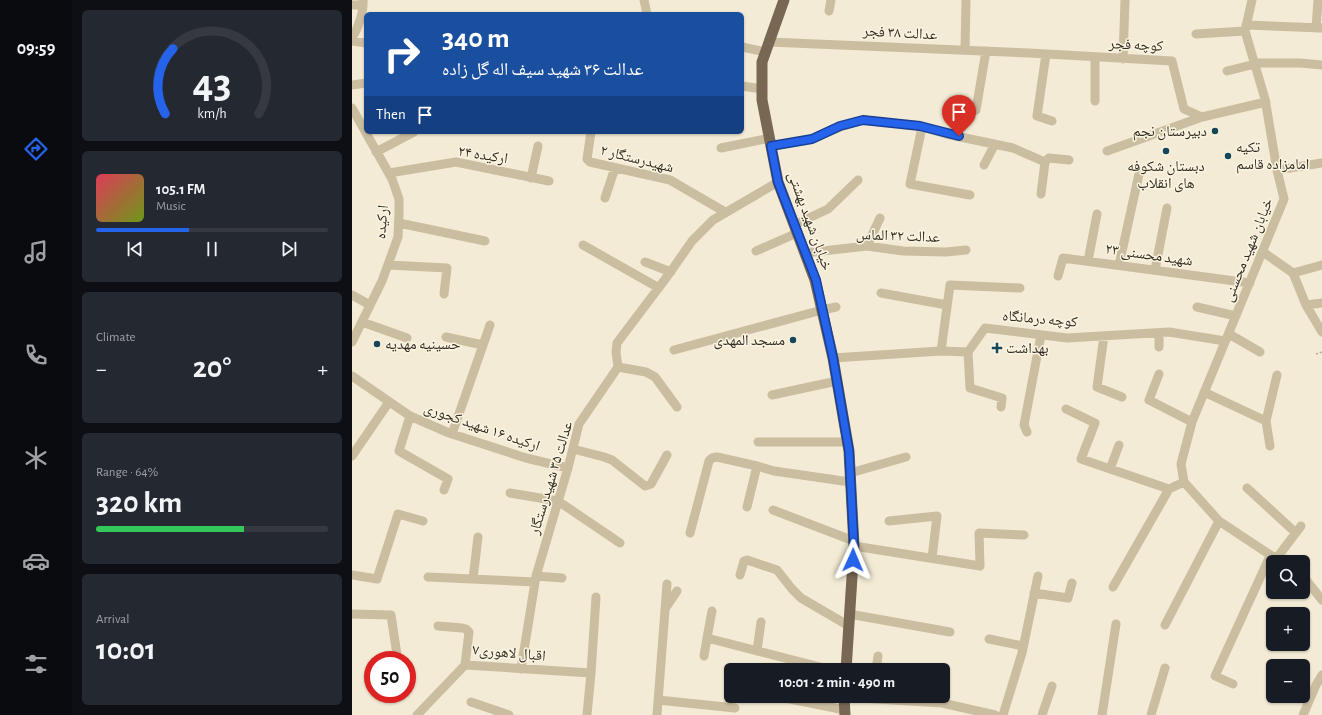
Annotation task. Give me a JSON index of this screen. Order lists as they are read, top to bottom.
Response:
{
  "streets": {
    "main road": ["خیابان شهید بهشتی"],
    "street": [
      "عدالت ۳۸ فجر",
      "کوچه فجر",
      "ارکیده ۲۴",
      "شهیدرستگار ۲",
      "ارکیده",
      "عدالت ۳۲ الماس",
      "خیابان شهید محسنی",
      "شهید محسنی ۲۳",
      "کوچه درمانگاه",
      "ارکیده ۱۶ شهید کجوری",
      "عدالت ۳۵ شهیدرستگار",
      "اقبال لاهوری۷"
    ]
  },
  "crossings": [
    ["عدالت ۳۸ فجر", "کوچه فجر"],
    ["عدالت ۳۸ فجر", "خیابان شهید بهشتی"],
    ["ارکیده ۲۴", "ارکیده"],
    ["خیابان شهید بهشتی", "عدالت ۳۲ الماس"],
    ["خیابان شهید محسنی", "شهید محسنی ۲۳"],
    ["خیابان شهید محسنی", "کوچه درمانگاه"],
    ["ارکیده ۱۶ شهید کجوری", "عدالت ۳۵ شهیدرستگار"],
    ["عدالت ۳۵ شهیدرستگار", "اقبال لاهوری۷"]
  ],
  "places": {
    "other": [
      "دبیرستان نجم",
      "دبستان شکوفه های انقلاب",
      "تکیه امامزاده قاسم",
      "مسجد المهدی",
      "حسینیه مهدیه"
    ],
    "health": ["بهداشت"]
  },
  "page": {
    "tabs": "09:59",
    "turn": ["340 m", "عدالت ۳۶ شهید سیف اله گل زاده"],
    "then": "Then",
    "song": ["105.1 FM", "Music"],
    "tile": [
      "Climate",
      ["Range · 64%", "320 km"],
      ["Arrival", "10:01"]
    ],
    "heat": ["−", "20°", "+"],
    "map_buttons": ["+", "−"],
    "limit": "50",
    "trip": "10:01 · 2 min · 490 m",
    "gauge": ["43", "km/h"]
  }
}
